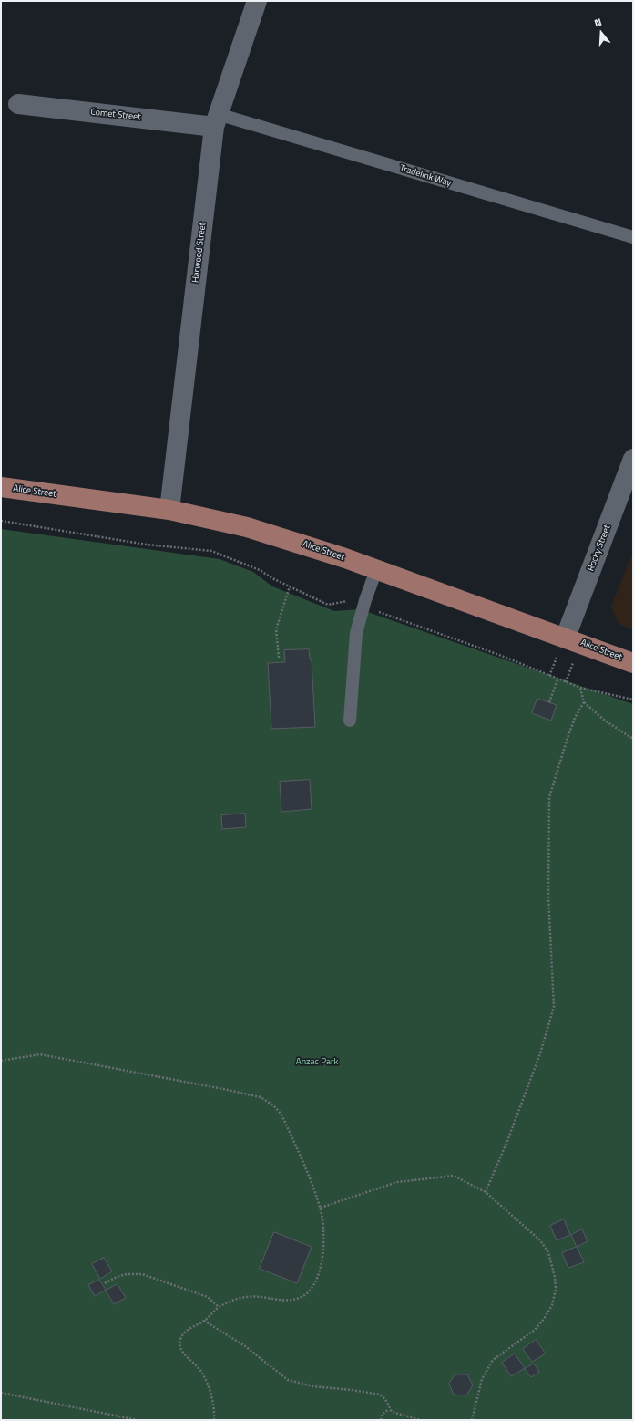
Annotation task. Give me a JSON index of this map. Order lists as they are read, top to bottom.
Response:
{
  "streets": {
    "main road": ["Alice Street"],
    "street": ["Comet Street", "Harwood Street", "Rocky Street"],
    "lane": ["Tradelink Way"]
  },
  "crossings": [
    ["Comet Street", "Tradelink Way"],
    ["Comet Street", "Harwood Street"],
    ["Tradelink Way", "Harwood Street"],
    ["Harwood Street", "Alice Street"],
    ["Alice Street", "Rocky Street"]
  ],
  "parks": ["Anzac Park"],
  "north": "top"
}
